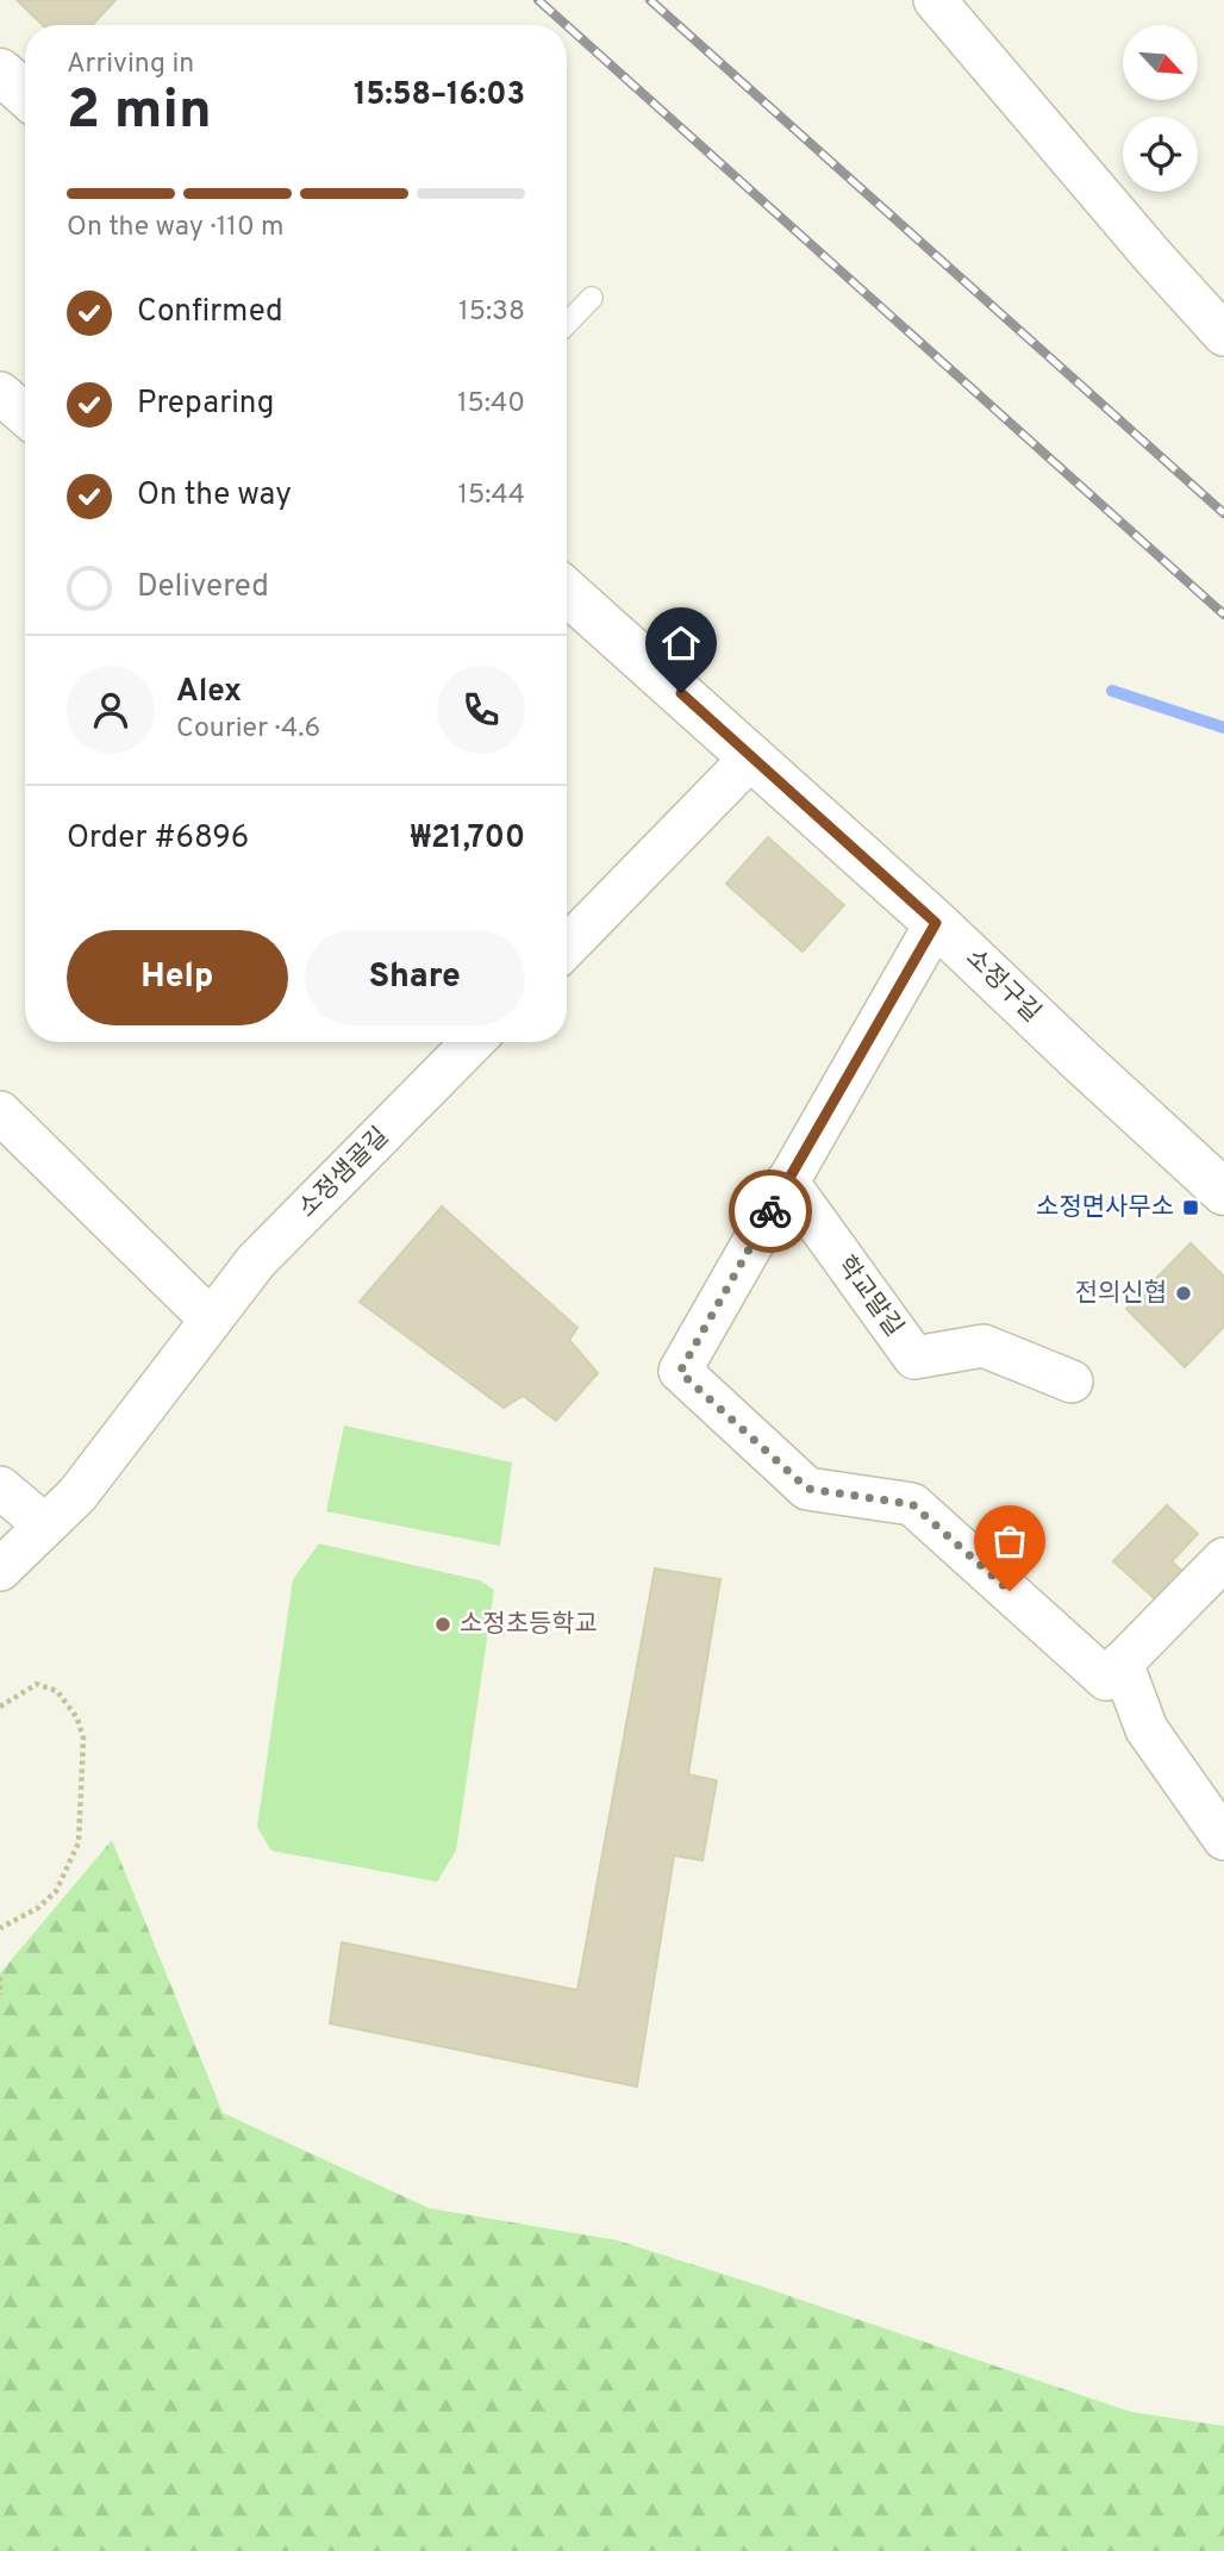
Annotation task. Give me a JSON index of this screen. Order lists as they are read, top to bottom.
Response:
{
  "streets": {
    "street": ["소정구길", "소정샘골길", "학교말길"]
  },
  "places": {
    "transit": ["소정면사무소"],
    "other": ["전의신협", "소정초등학교"]
  },
  "north": "bottom right",
  "page": {
    "heading": ["2 min", "Arriving in", "15:58–16:03"],
    "panel": [
      "Alex",
      "Courier · 4.6",
      "Order #6896",
      "₩21,700"
    ],
    "bar": "On the way · 110 m",
    "list": [
      ["Confirmed", "15:38"],
      ["Preparing", "15:40"],
      ["On the way", "15:44"],
      "Delivered"
    ],
    "buttons": ["Help", "Share"]
  }
}
